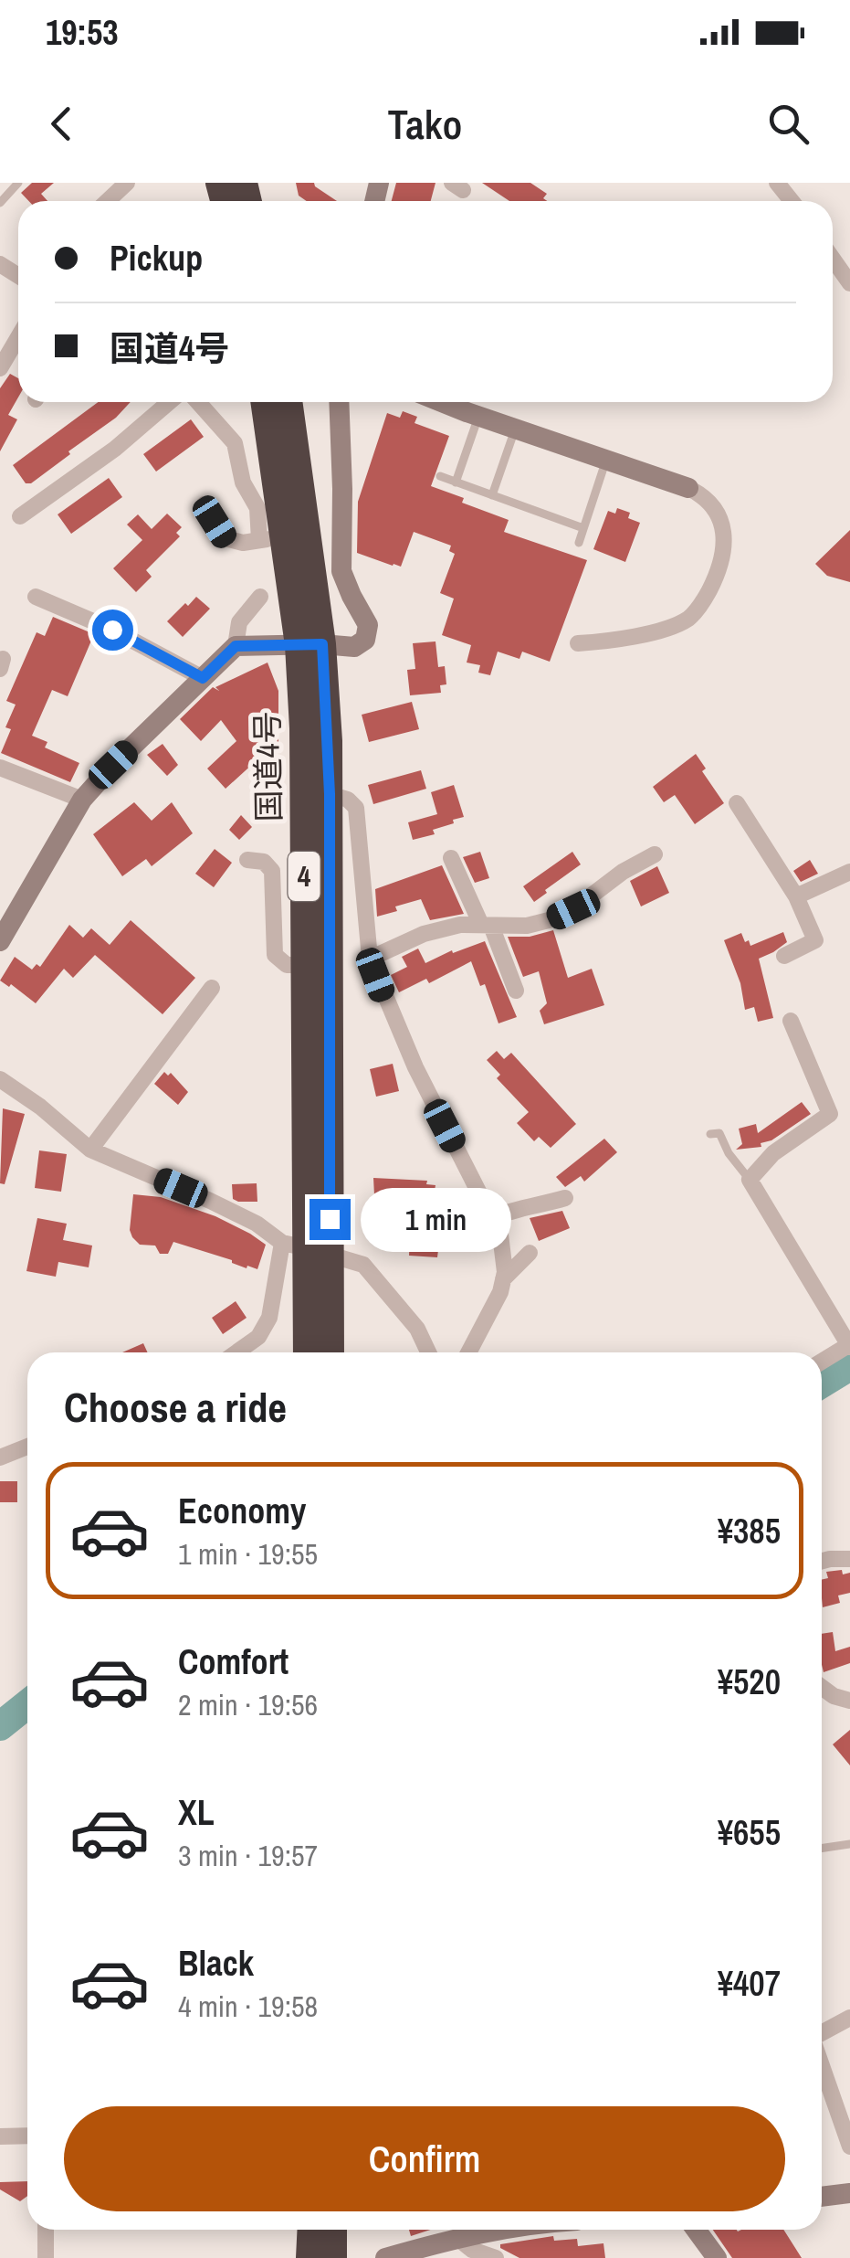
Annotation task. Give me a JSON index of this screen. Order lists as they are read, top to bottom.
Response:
{
  "streets": {
    "highway": ["国道4号", "4"]
  },
  "page": {
    "status": "19:53",
    "header": "Tako",
    "banner": ["Pickup", "国道4号"],
    "bubble": "1 min",
    "heading": "Choose a ride",
    "list": [
      {
        "name": "Economy",
        "note": "1 min · 19:55",
        "value": "¥385"
      },
      {
        "name": "Comfort",
        "note": "2 min · 19:56",
        "value": "¥520"
      },
      {
        "name": "XL",
        "note": "3 min · 19:57",
        "value": "¥655"
      },
      {
        "name": "Black",
        "note": "4 min · 19:58",
        "value": "¥407"
      }
    ],
    "buttons": "Confirm"
  }
}
